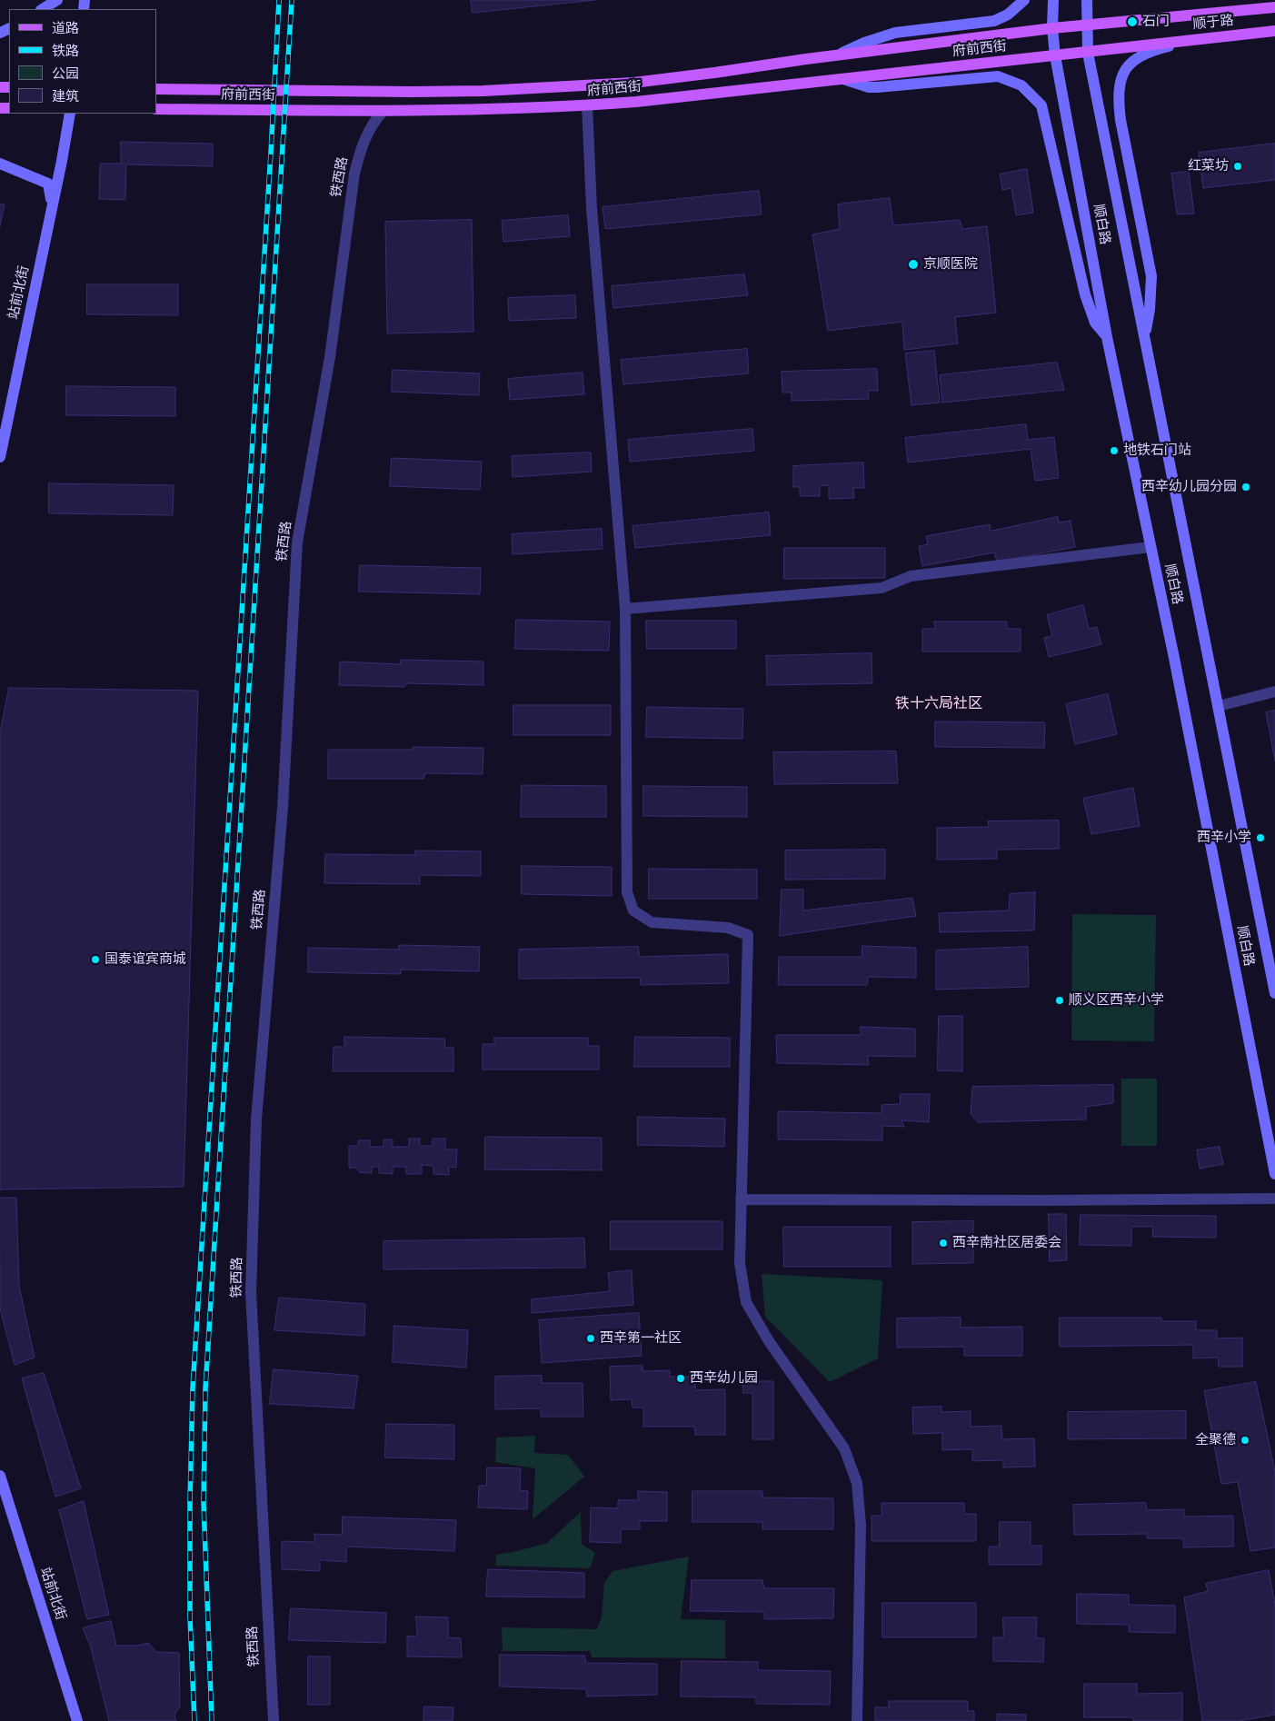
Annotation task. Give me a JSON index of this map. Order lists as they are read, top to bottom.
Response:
{
  "streets": {
    "main road": [
      "顺于路",
      "府前西街",
      "顺白路",
      "站前北街"
    ],
    "street": ["铁西路"]
  },
  "crossings": [
    ["顺于路", "府前西街"],
    ["顺于路", "顺白路"],
    ["府前西街", "铁西路"],
    ["府前西街", "顺白路"]
  ],
  "districts": ["铁十六局社区"],
  "places": [
    "石门",
    "红菜坊",
    "京顺医院",
    "地铁石门站",
    "西辛幼儿园分园",
    "西辛小学",
    "国泰谊宾商城",
    "顺义区西辛小学",
    "西辛南社区居委会",
    "西辛第一社区",
    "西辛幼儿园",
    "全聚德"
  ],
  "legend": [
    "道路",
    "铁路",
    "公园",
    "建筑"
  ]
}
